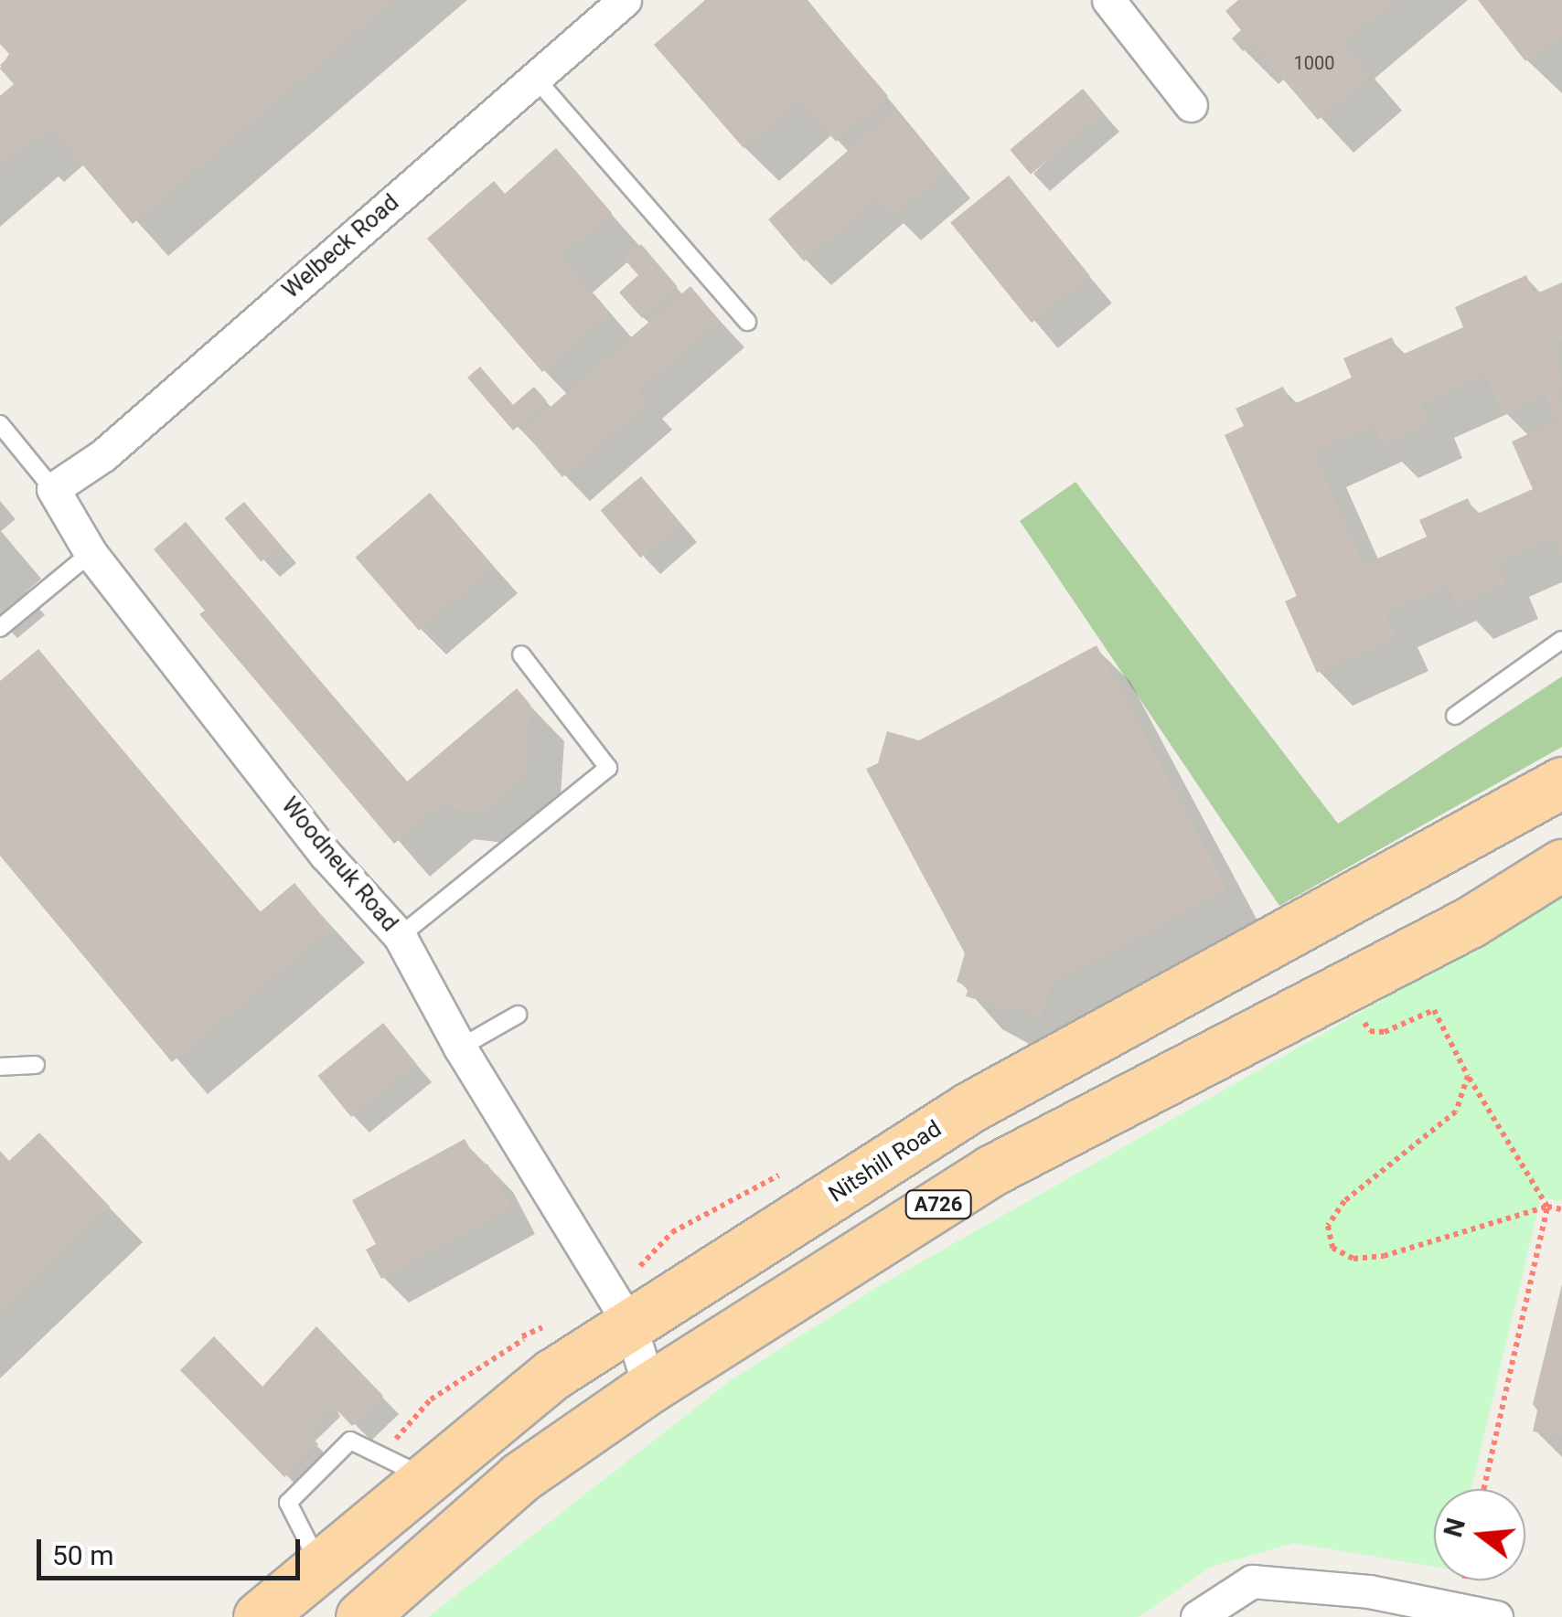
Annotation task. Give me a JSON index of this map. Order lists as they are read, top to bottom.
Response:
{
  "streets": {
    "main road": ["Nitshill Road", "A726"],
    "street": ["Welbeck Road", "Woodneuk Road"]
  },
  "crossings": [
    ["Welbeck Road", "Woodneuk Road"],
    ["Woodneuk Road", "Nitshill Road"],
    ["Woodneuk Road", "A726"]
  ],
  "house_numbers": ["1000"],
  "scale_bar": "50 m",
  "north": "left"
}
